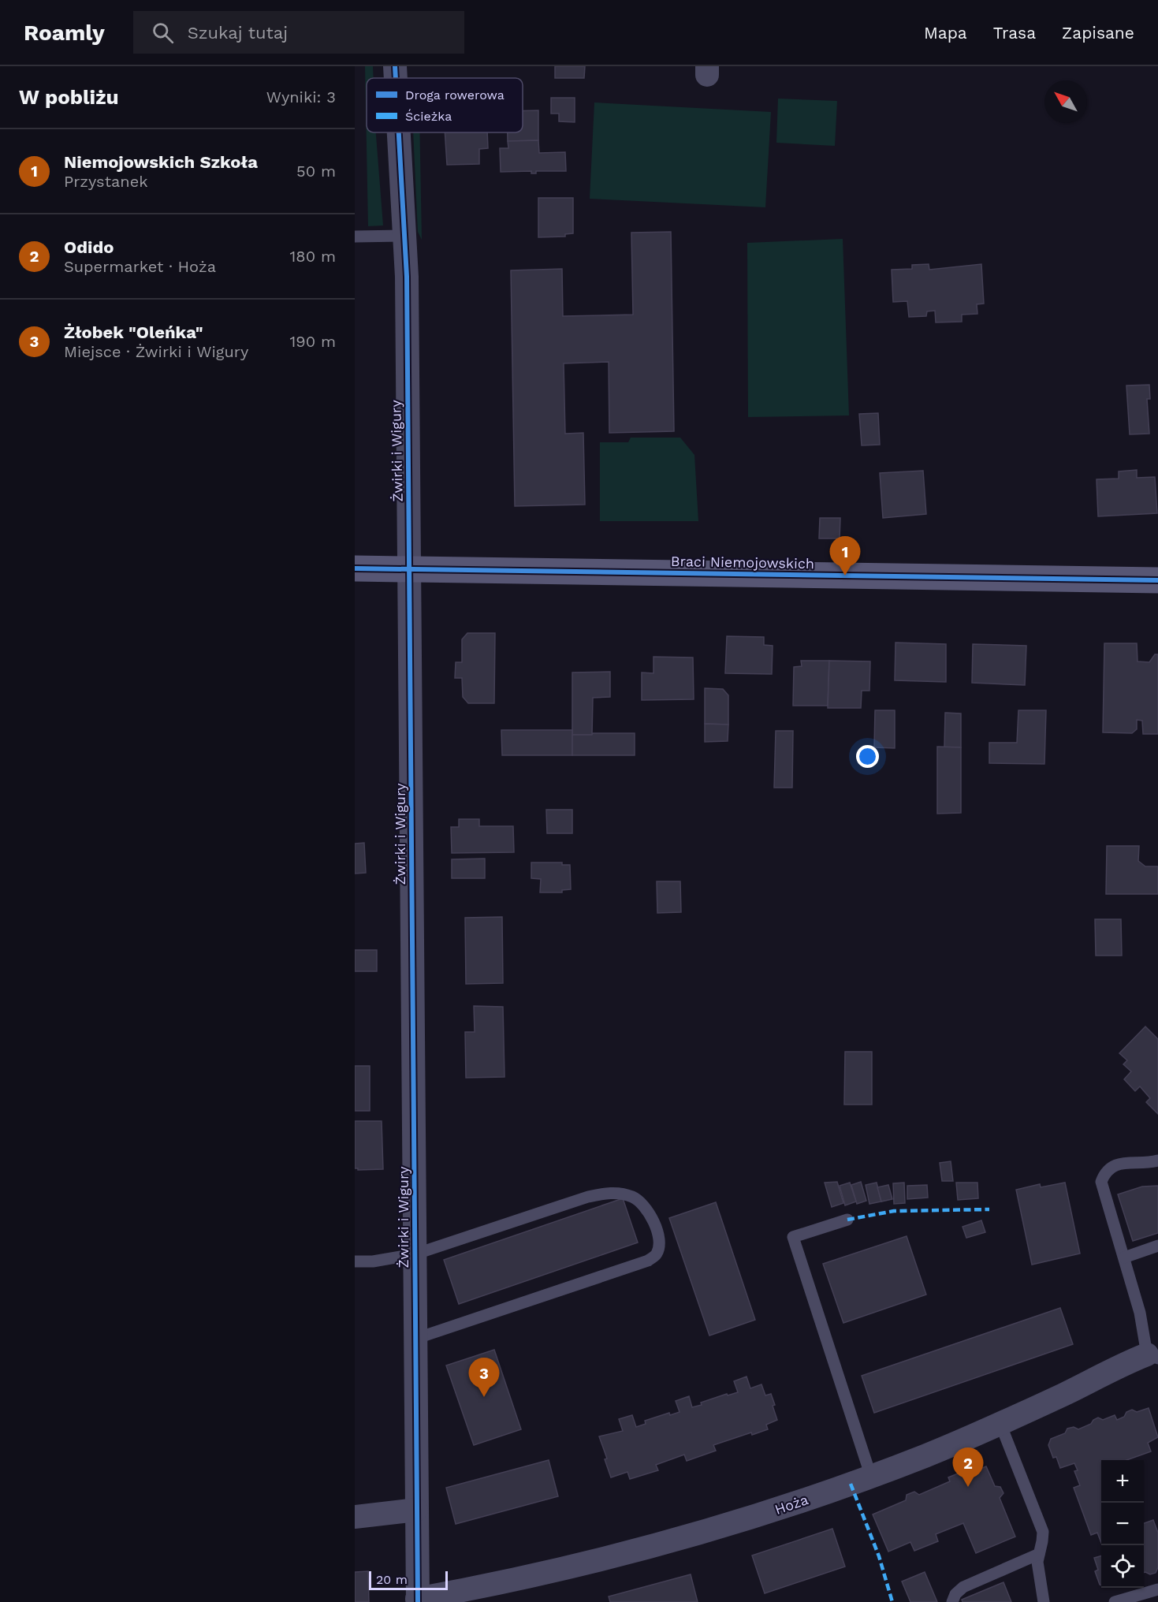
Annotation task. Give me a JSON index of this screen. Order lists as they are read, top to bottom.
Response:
{
  "streets": {
    "street": ["Żwirki i Wigury", "Braci Niemojowskich", "Hoża"]
  },
  "crossings": [
    ["Żwirki i Wigury", "Braci Niemojowskich"],
    ["Żwirki i Wigury", "Hoża"]
  ],
  "legend": ["Droga rowerowa", "Ścieżka"],
  "scale_bar": "20 m",
  "north": "top left",
  "page": {
    "header": "Roamly",
    "search": "Szukaj tutaj",
    "nav": ["Mapa", "Trasa", "Zapisane"],
    "heading": ["W pobliżu", "Wyniki: 3"],
    "list": [
      {
        "mark": "1",
        "name": "Niemojowskich Szkoła",
        "note": "Przystanek",
        "value": "50 m"
      },
      {
        "mark": "2",
        "name": "Odido",
        "note": "Supermarket · Hoża",
        "value": "180 m"
      },
      {
        "mark": "3",
        "name": "Żłobek \"Oleńka\"",
        "note": "Miejsce · Żwirki i Wigury",
        "value": "190 m"
      }
    ],
    "pins": ["1", "3", "2"],
    "map_buttons": ["+", "−"],
    "scale": "20 m"
  }
}
